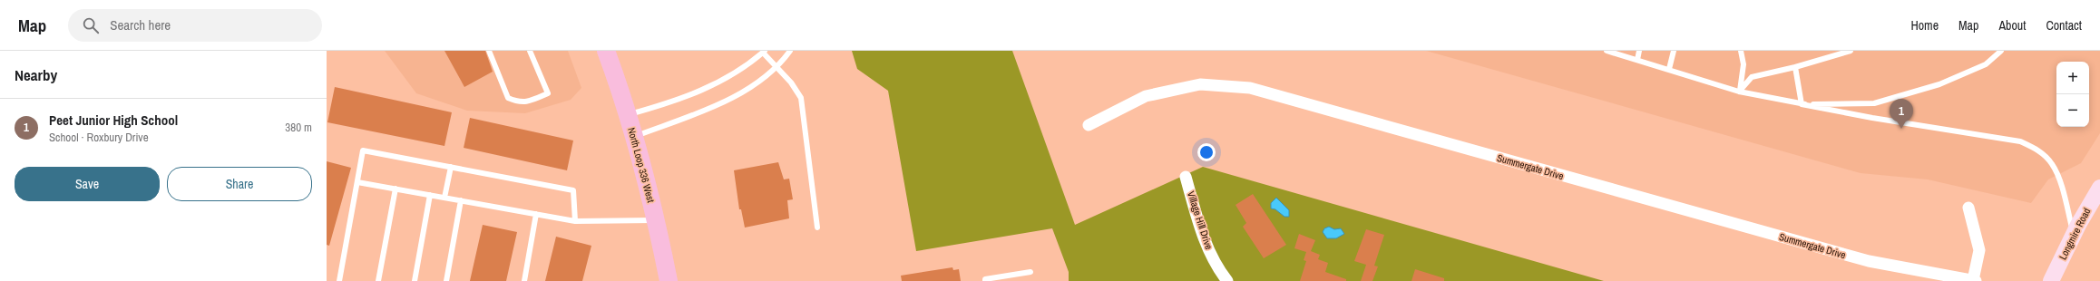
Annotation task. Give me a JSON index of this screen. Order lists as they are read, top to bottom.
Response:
{
  "streets": {
    "main road": ["North Loop 336 West", "Longmire Road"],
    "street": ["Summergate Drive", "Village Hill Drive"]
  },
  "page": {
    "header": "Map",
    "search": "Search here",
    "nav": [
      "Home",
      "Map",
      "About",
      "Contact"
    ],
    "heading": "Nearby",
    "map_buttons": ["+", "−"],
    "list": [
      {
        "mark": "1",
        "name": "Peet Junior High School",
        "note": "School · Roxbury Drive",
        "value": "380 m"
      }
    ],
    "pins": "1",
    "buttons": ["Save", "Share"]
  }
}
